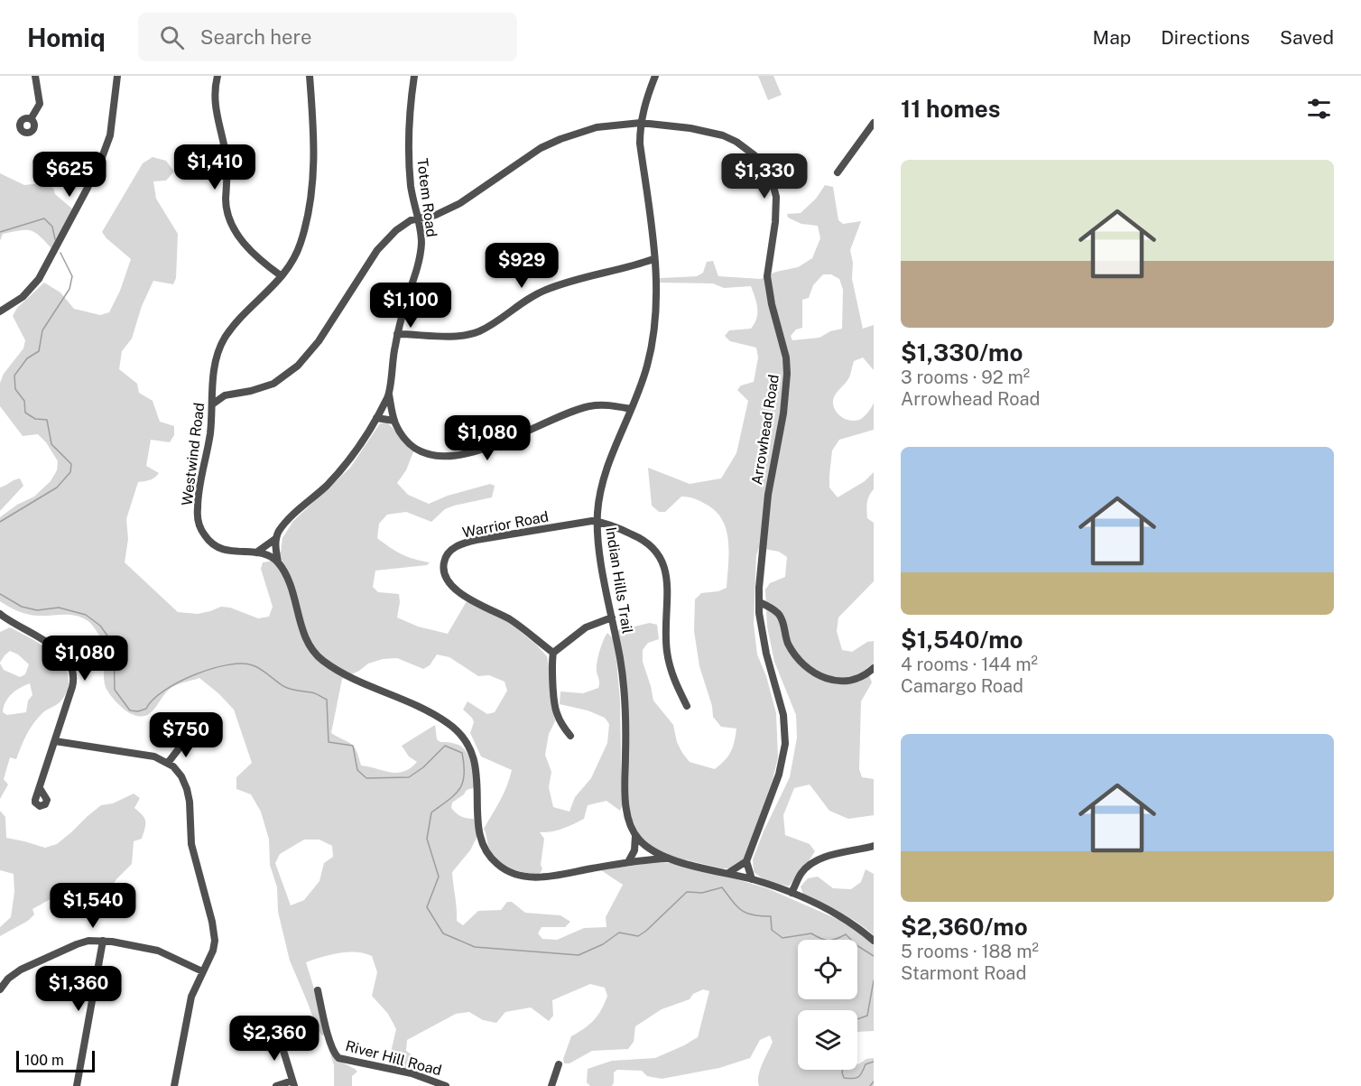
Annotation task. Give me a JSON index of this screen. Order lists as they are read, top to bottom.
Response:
{
  "streets": {
    "street": [
      "Totem Road",
      "Arrowhead Road",
      "Westwind Road",
      "Warrior Road",
      "Indian Hills Trail",
      "River Hill Road"
    ]
  },
  "crossings": [
    ["Totem Road", "Arrowhead Road"],
    ["Totem Road", "Westwind Road"],
    ["Arrowhead Road", "Westwind Road"],
    ["Arrowhead Road", "Indian Hills Trail"],
    ["Warrior Road", "Indian Hills Trail"]
  ],
  "scale_bar": "100 m",
  "page": {
    "header": "Homiq",
    "search": "Search here",
    "nav": ["Map", "Directions", "Saved"],
    "heading": "11 homes",
    "list": [
      {
        "name": "$1,330/mo",
        "note": "3 rooms · 92 m² · Arrowhead Road"
      },
      {
        "name": "$1,540/mo",
        "note": "4 rooms · 144 m² · Camargo Road"
      },
      {
        "name": "$2,360/mo",
        "note": "5 rooms · 188 m² · Starmont Road"
      }
    ],
    "price": [
      "$1,410",
      "$625",
      "$1,330",
      "$929",
      "$1,100",
      "$1,080",
      "$1,080",
      "$750",
      "$1,540",
      "$1,360",
      "$2,360"
    ],
    "scale": "100 m"
  }
}
